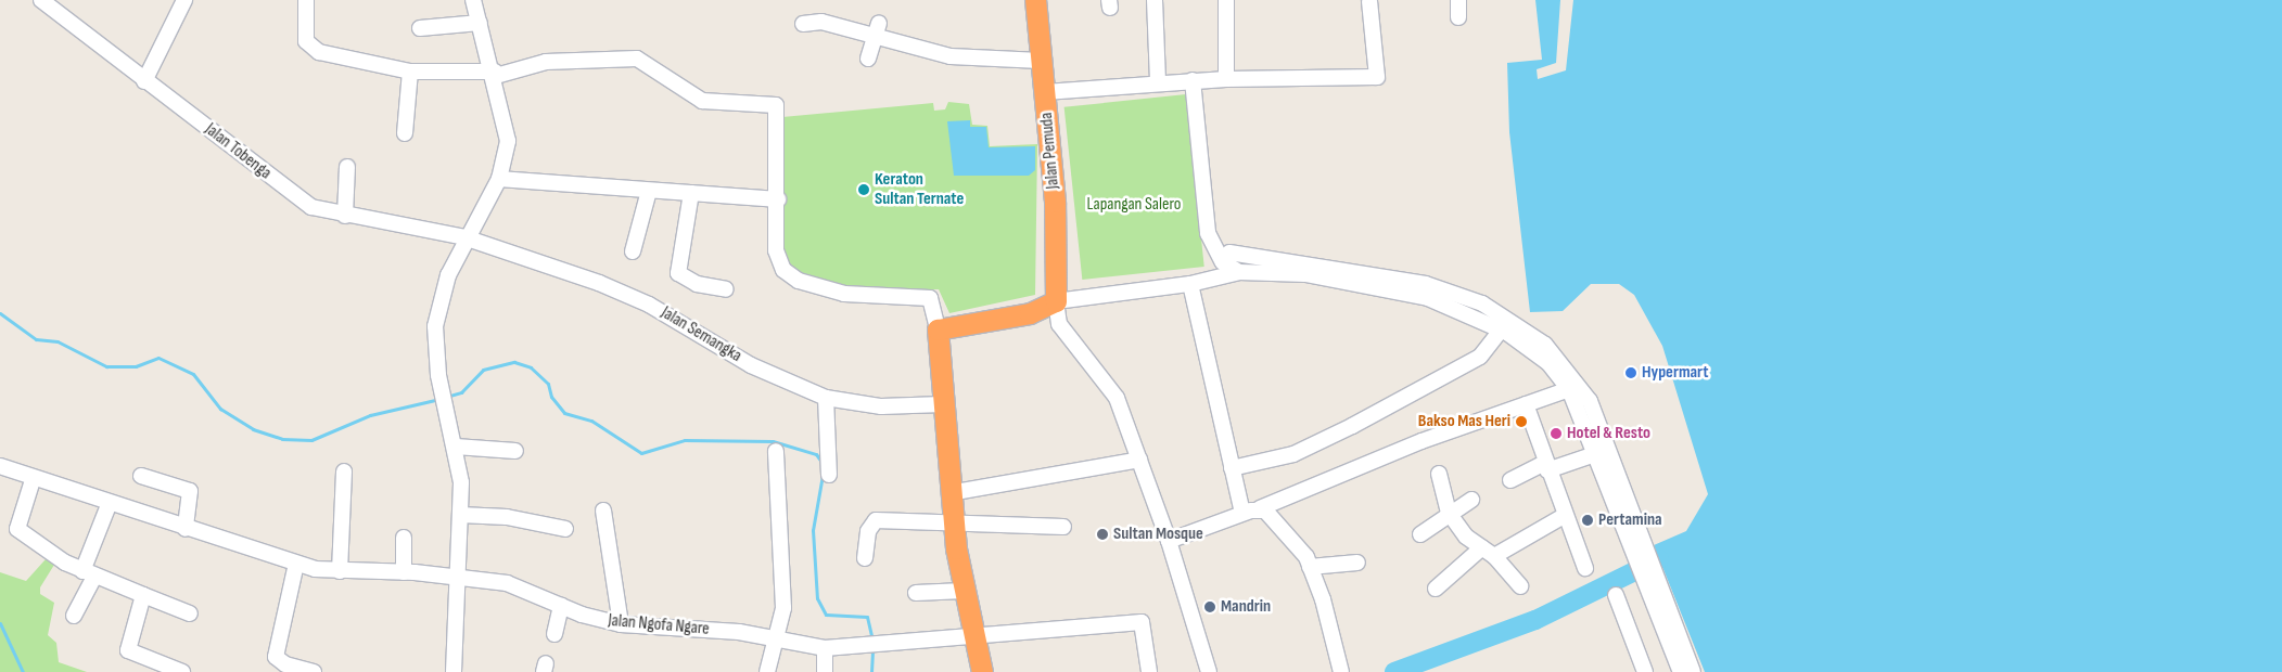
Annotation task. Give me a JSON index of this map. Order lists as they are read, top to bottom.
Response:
{
  "streets": {
    "highway": ["Jalan Pemuda"],
    "street": ["Jalan Tobenga", "Jalan Semangka", "Jalan Ngofa Ngare"]
  },
  "crossings": [
    ["Jalan Tobenga", "Jalan Semangka"]
  ],
  "parks": ["Lapangan Salero"],
  "places": [
    "Keraton Sultan Ternate",
    "Hypermart",
    "Bakso Mas Heri",
    "Hotel & Resto",
    "Pertamina",
    "Sultan Mosque",
    "Mandrin"
  ]
}
